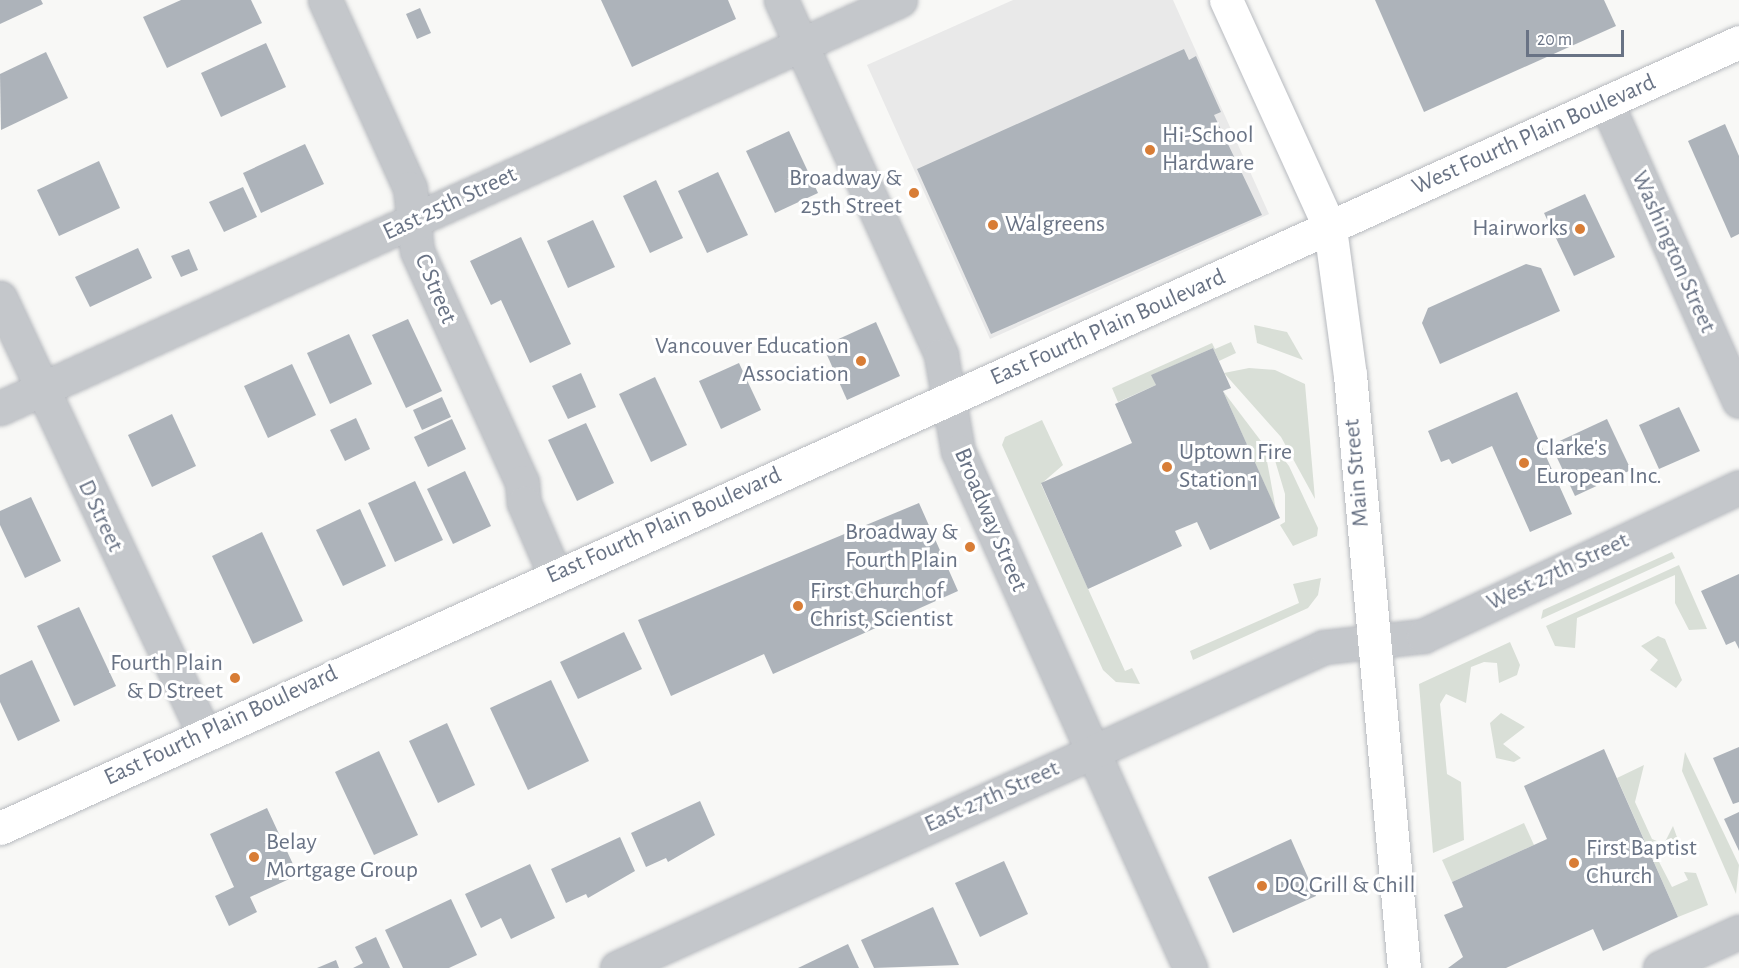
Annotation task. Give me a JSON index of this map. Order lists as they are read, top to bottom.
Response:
{
  "streets": {
    "main road": ["West Fourth Plain Boulevard", "East Fourth Plain Boulevard", "Main Street"],
    "street": [
      "East 25th Street",
      "Washington Street",
      "C Street",
      "D Street",
      "Broadway Street",
      "West 27th Street",
      "East 27th Street"
    ]
  },
  "crossings": [
    ["West Fourth Plain Boulevard", "Washington Street"],
    ["West Fourth Plain Boulevard", "East Fourth Plain Boulevard"],
    ["West Fourth Plain Boulevard", "Main Street"],
    ["East 25th Street", "C Street"],
    ["East 25th Street", "D Street"],
    ["East 25th Street", "Broadway Street"],
    ["C Street", "East Fourth Plain Boulevard"],
    ["East Fourth Plain Boulevard", "Main Street"],
    ["East Fourth Plain Boulevard", "D Street"],
    ["East Fourth Plain Boulevard", "Broadway Street"],
    ["Main Street", "West 27th Street"],
    ["Main Street", "East 27th Street"],
    ["Broadway Street", "East 27th Street"],
    ["West 27th Street", "East 27th Street"]
  ],
  "places": [
    "Hi-School Hardware",
    "Broadway & 25th Street",
    "Walgreens",
    "Hairworks",
    "Vancouver Education Association",
    "Clarke's European Inc.",
    "Uptown Fire Station 1",
    "Broadway & Fourth Plain",
    "First Church of Christ, Scientist",
    "Fourth Plain & D Street",
    "Belay Mortgage Group",
    "First Baptist Church",
    "DQ Grill & Chill"
  ],
  "scale_bar": "20 m"
}
